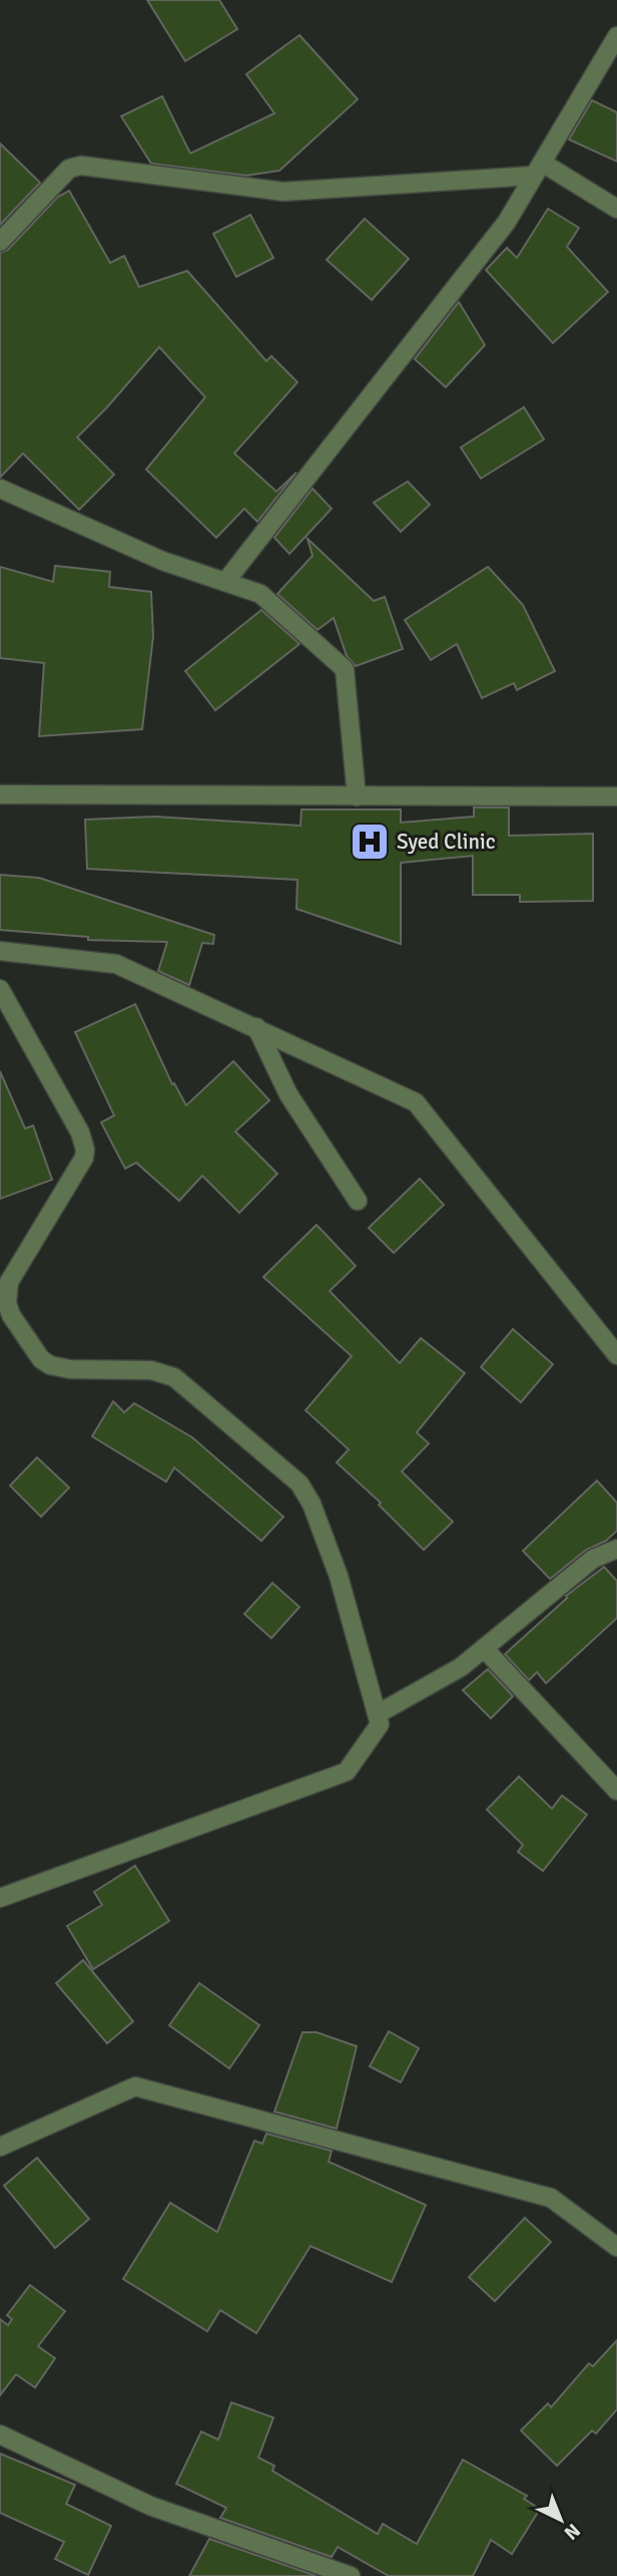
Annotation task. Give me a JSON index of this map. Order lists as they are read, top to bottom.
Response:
{
  "places": {
    "hospital": ["Syed Clinic"]
  },
  "north": "bottom right"
}
